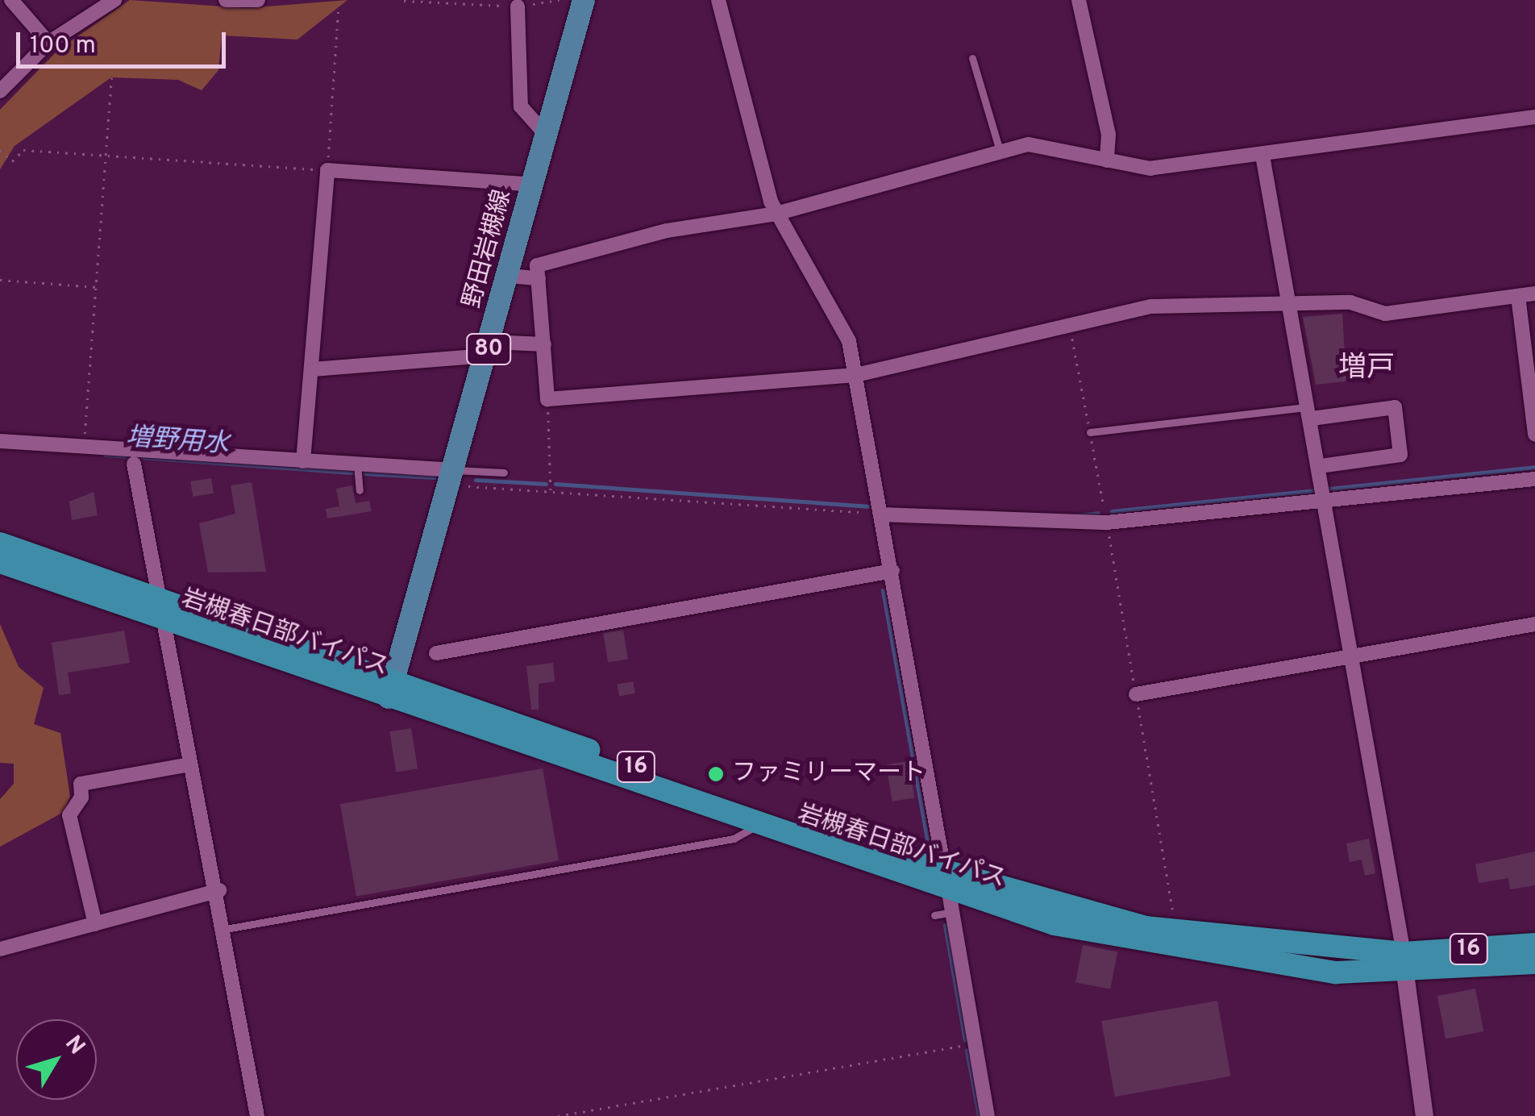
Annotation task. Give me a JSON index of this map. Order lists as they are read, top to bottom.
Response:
{
  "streets": {
    "highway": ["岩槻春日部バイパス", "16"],
    "main road": ["野田岩槻線", "80"]
  },
  "crossings": [
    ["野田岩槻線", "岩槻春日部バイパス"]
  ],
  "districts": ["増戸"],
  "water": ["増野用水"],
  "places": ["ファミリーマート"],
  "scale_bar": "100 m",
  "north": "top right"
}
